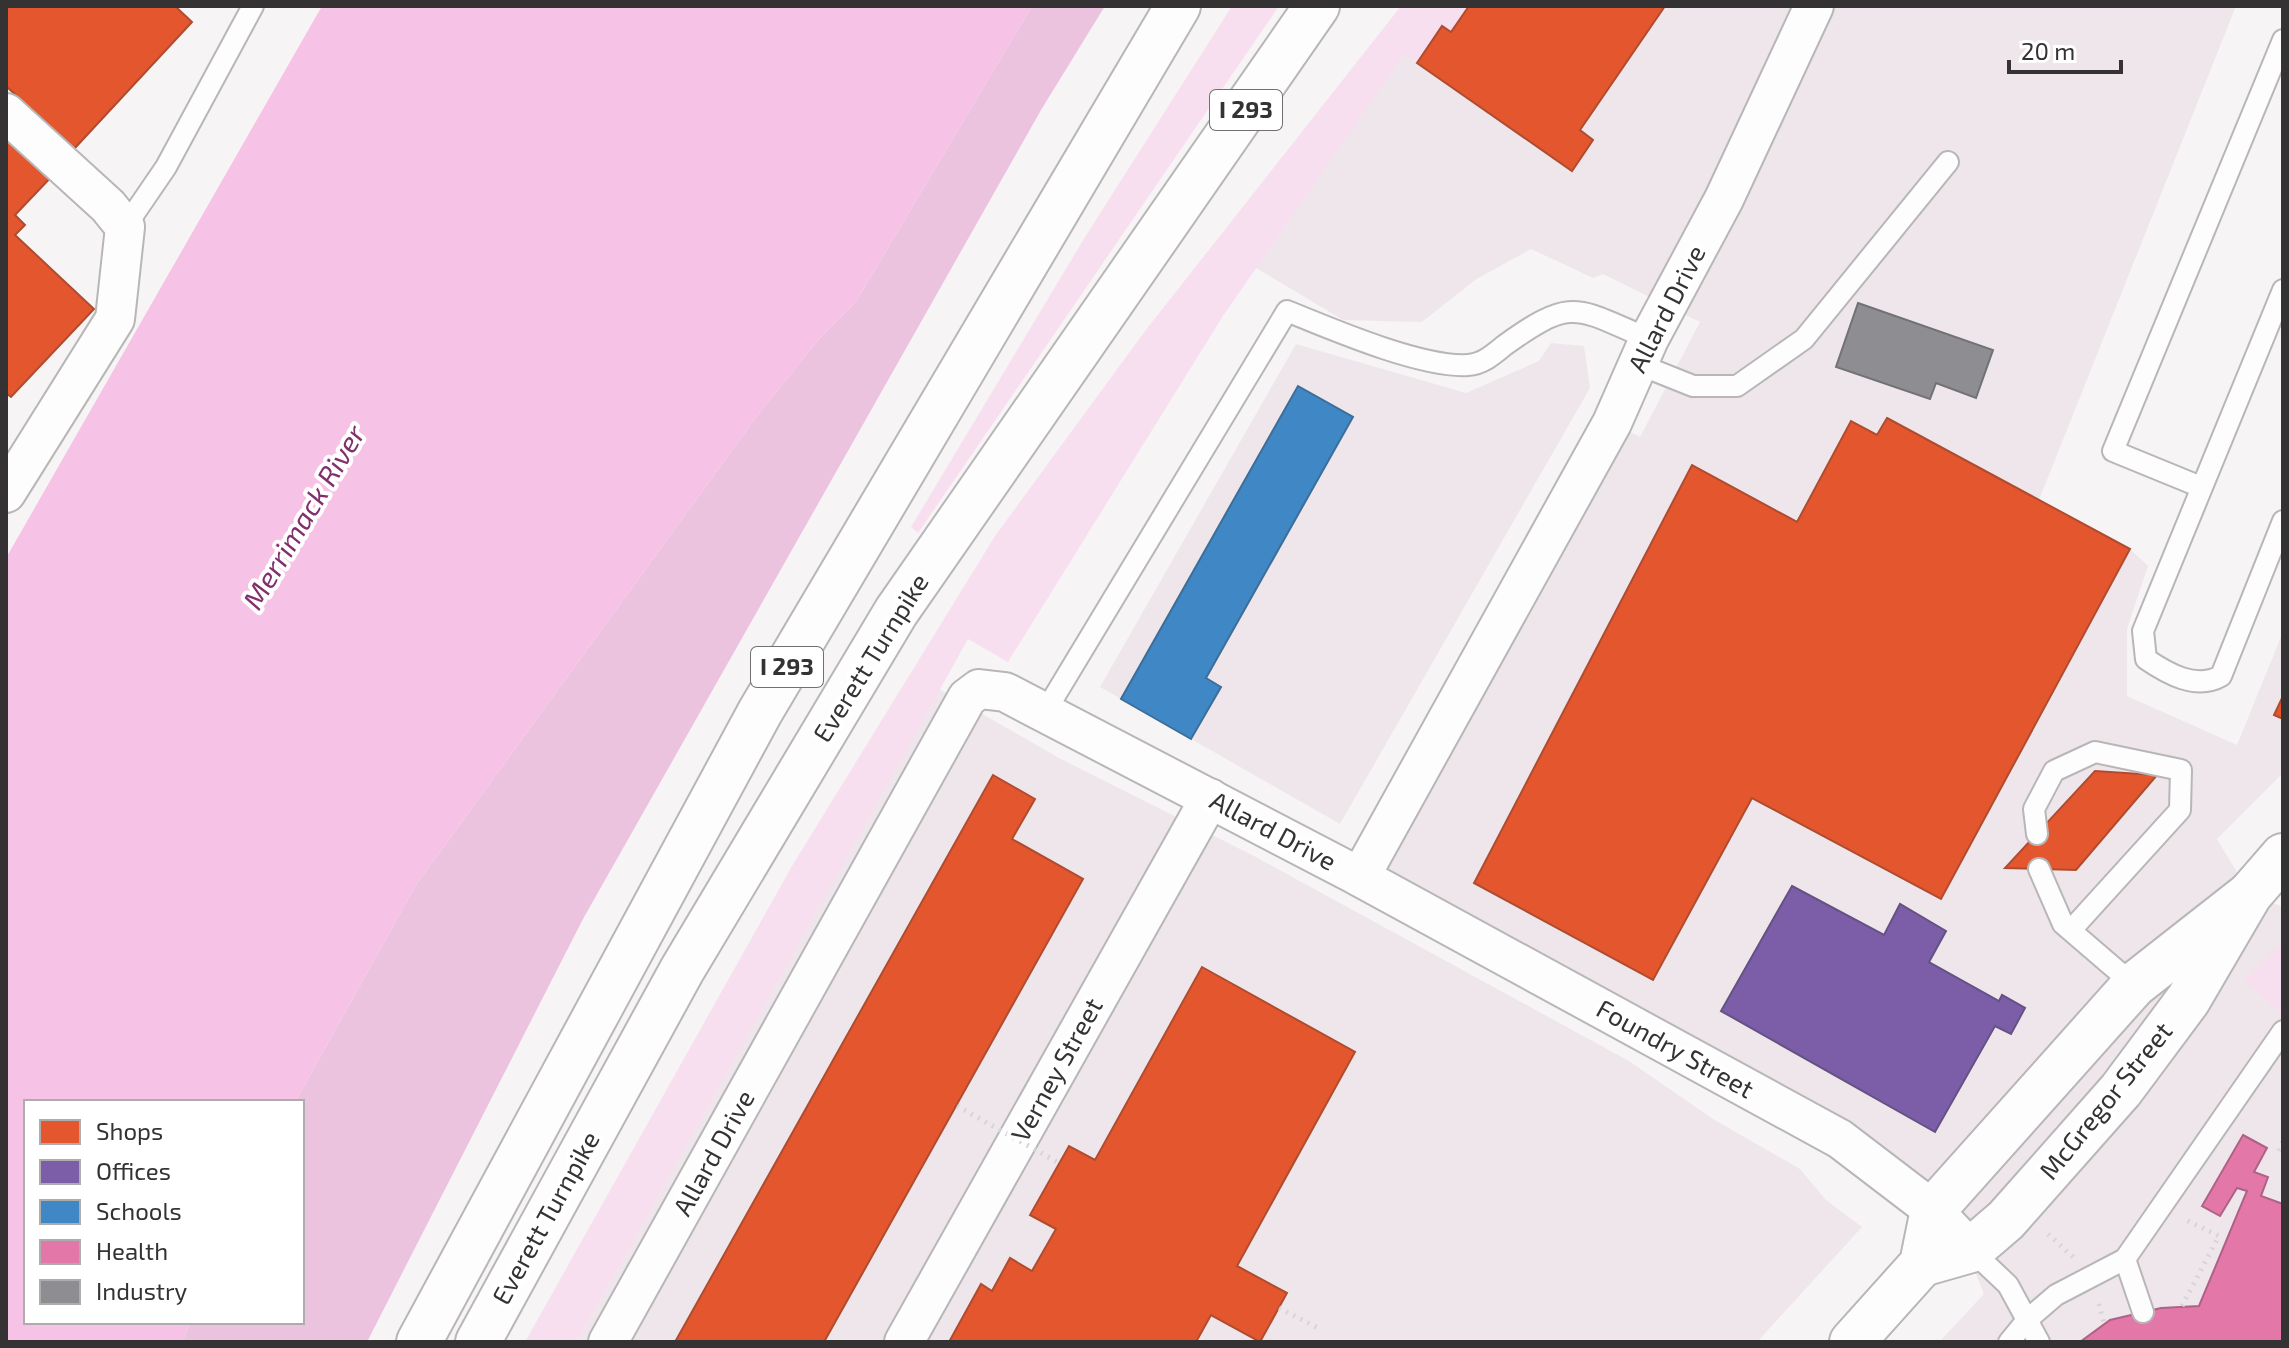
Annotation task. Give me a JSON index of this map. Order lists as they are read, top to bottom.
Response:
{
  "streets": {
    "main road": ["I 293", "Everett Turnpike", "McGregor Street"],
    "street": ["Allard Drive", "Foundry Street", "Verney Street"]
  },
  "crossings": [
    ["Allard Drive", "Foundry Street"],
    ["Allard Drive", "Verney Street"],
    ["Foundry Street", "McGregor Street"]
  ],
  "water": ["Merrimack River"],
  "legend": [
    "Shops",
    "Offices",
    "Schools",
    "Health",
    "Industry"
  ],
  "scale_bar": "20 m"
}
